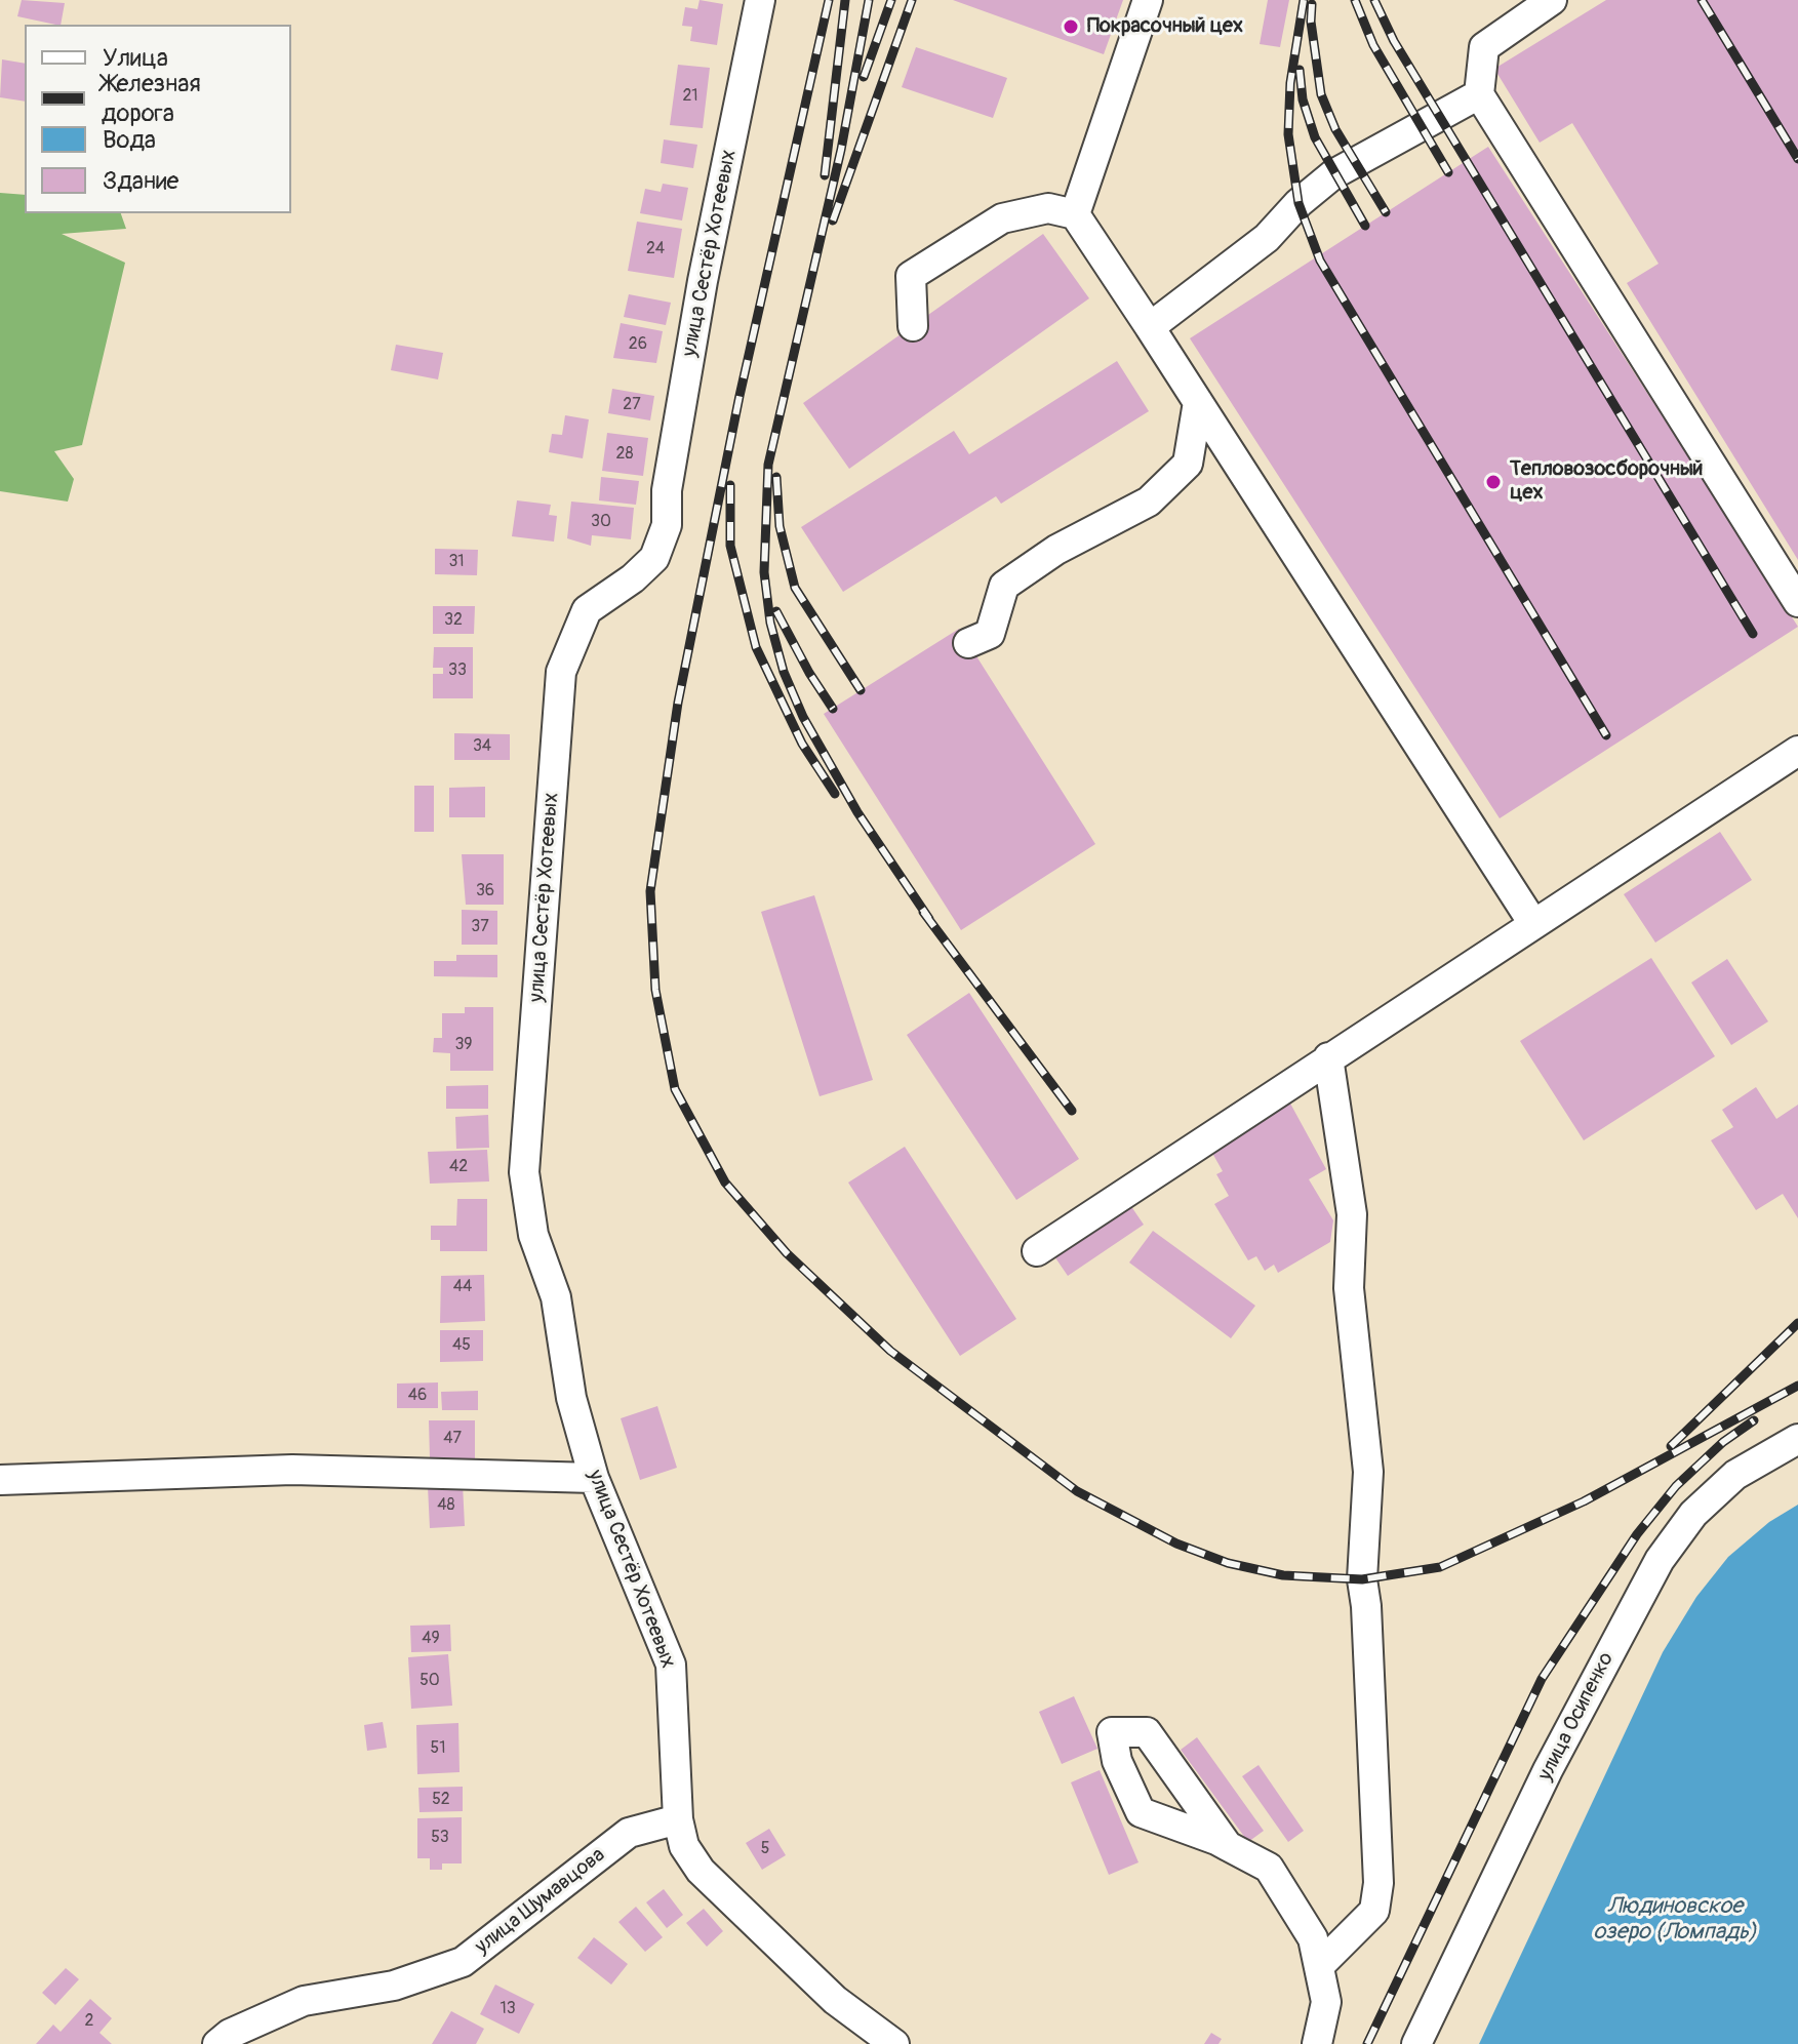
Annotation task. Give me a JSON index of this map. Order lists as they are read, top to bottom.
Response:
{
  "streets": {
    "street": ["улица Сестёр Хотеевых", "улица Осипенко", "улица Шумавцова"]
  },
  "crossings": [
    ["улица Сестёр Хотеевых", "улица Шумавцова"]
  ],
  "water": ["Людиновское озеро (Ломпадь)"],
  "places": ["Покрасочный цех", "Тепловозосборочный цех"],
  "house_numbers": [
    "21",
    "24",
    "26",
    "27",
    "28",
    "30",
    "31",
    "32",
    "33",
    "34",
    "36",
    "37",
    "39",
    "42",
    "44",
    "45",
    "46",
    "47",
    "48",
    "49",
    "50",
    "51",
    "52",
    "53",
    "5",
    "13",
    "2"
  ],
  "legend": [
    "Улица",
    "Железная дорога",
    "Вода",
    "Здание"
  ]
}
